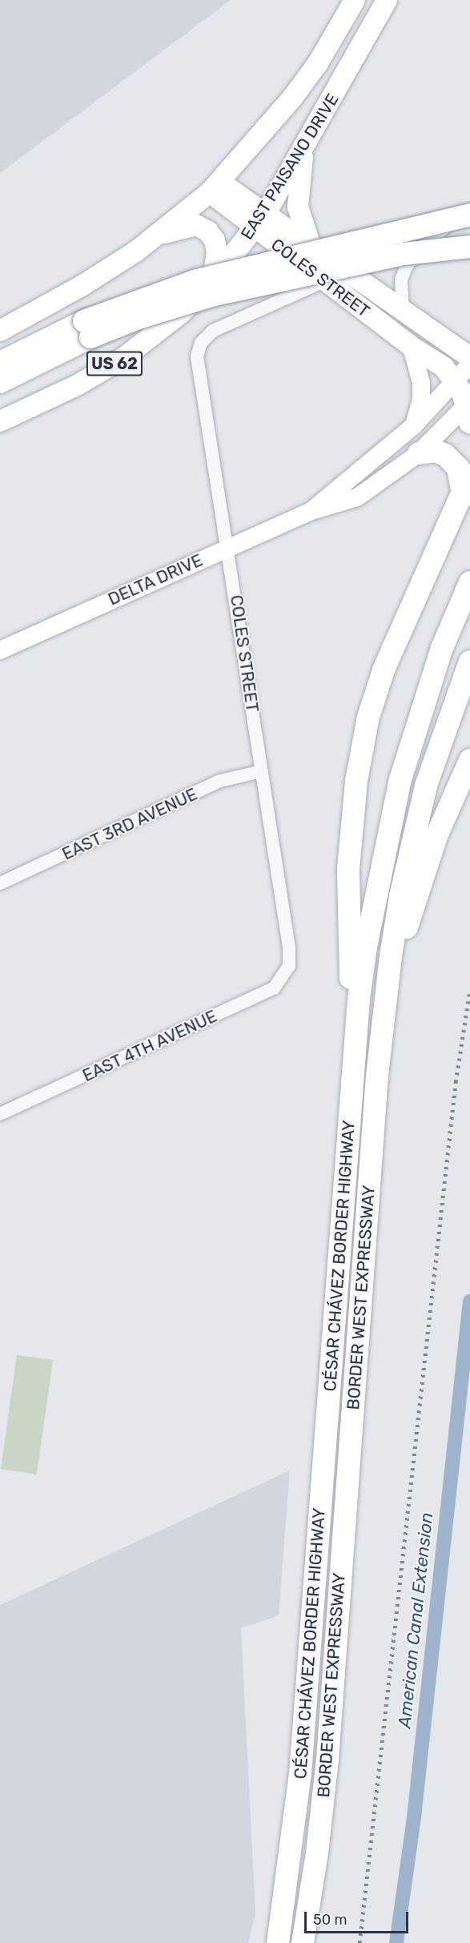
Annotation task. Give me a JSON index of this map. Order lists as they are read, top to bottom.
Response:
{
  "streets": {
    "highway": ["CÉSAR CHÁVEZ BORDER HIGHWAY", "BORDER WEST EXPRESSWAY"],
    "main road": [
      "EAST PAISANO DRIVE",
      "COLES STREET",
      "US 62",
      "DELTA DRIVE"
    ],
    "street": ["EAST 3RD AVENUE", "EAST 4TH AVENUE"]
  },
  "crossings": [
    ["EAST PAISANO DRIVE", "COLES STREET"],
    ["COLES STREET", "DELTA DRIVE"],
    ["COLES STREET", "EAST 3RD AVENUE"],
    ["COLES STREET", "EAST 4TH AVENUE"]
  ],
  "water": ["American Canal Extension"],
  "scale_bar": "50 m"
}
